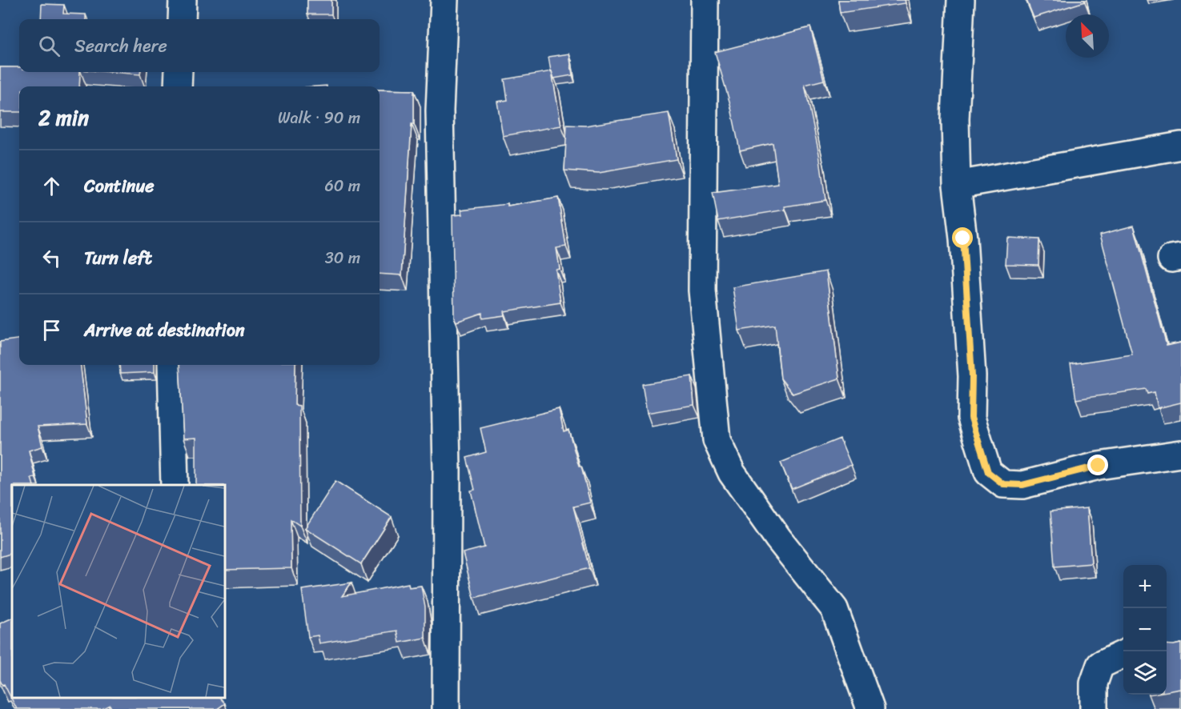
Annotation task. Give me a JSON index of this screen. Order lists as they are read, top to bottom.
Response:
{
  "north": "top left",
  "page": {
    "search": "Search here",
    "heading": ["2 min", "Walk · 90 m"],
    "list": [
      ["Continue", "60 m"],
      ["Turn left", "30 m"],
      "Arrive at destination"
    ],
    "map_buttons": ["+", "−"]
  }
}
